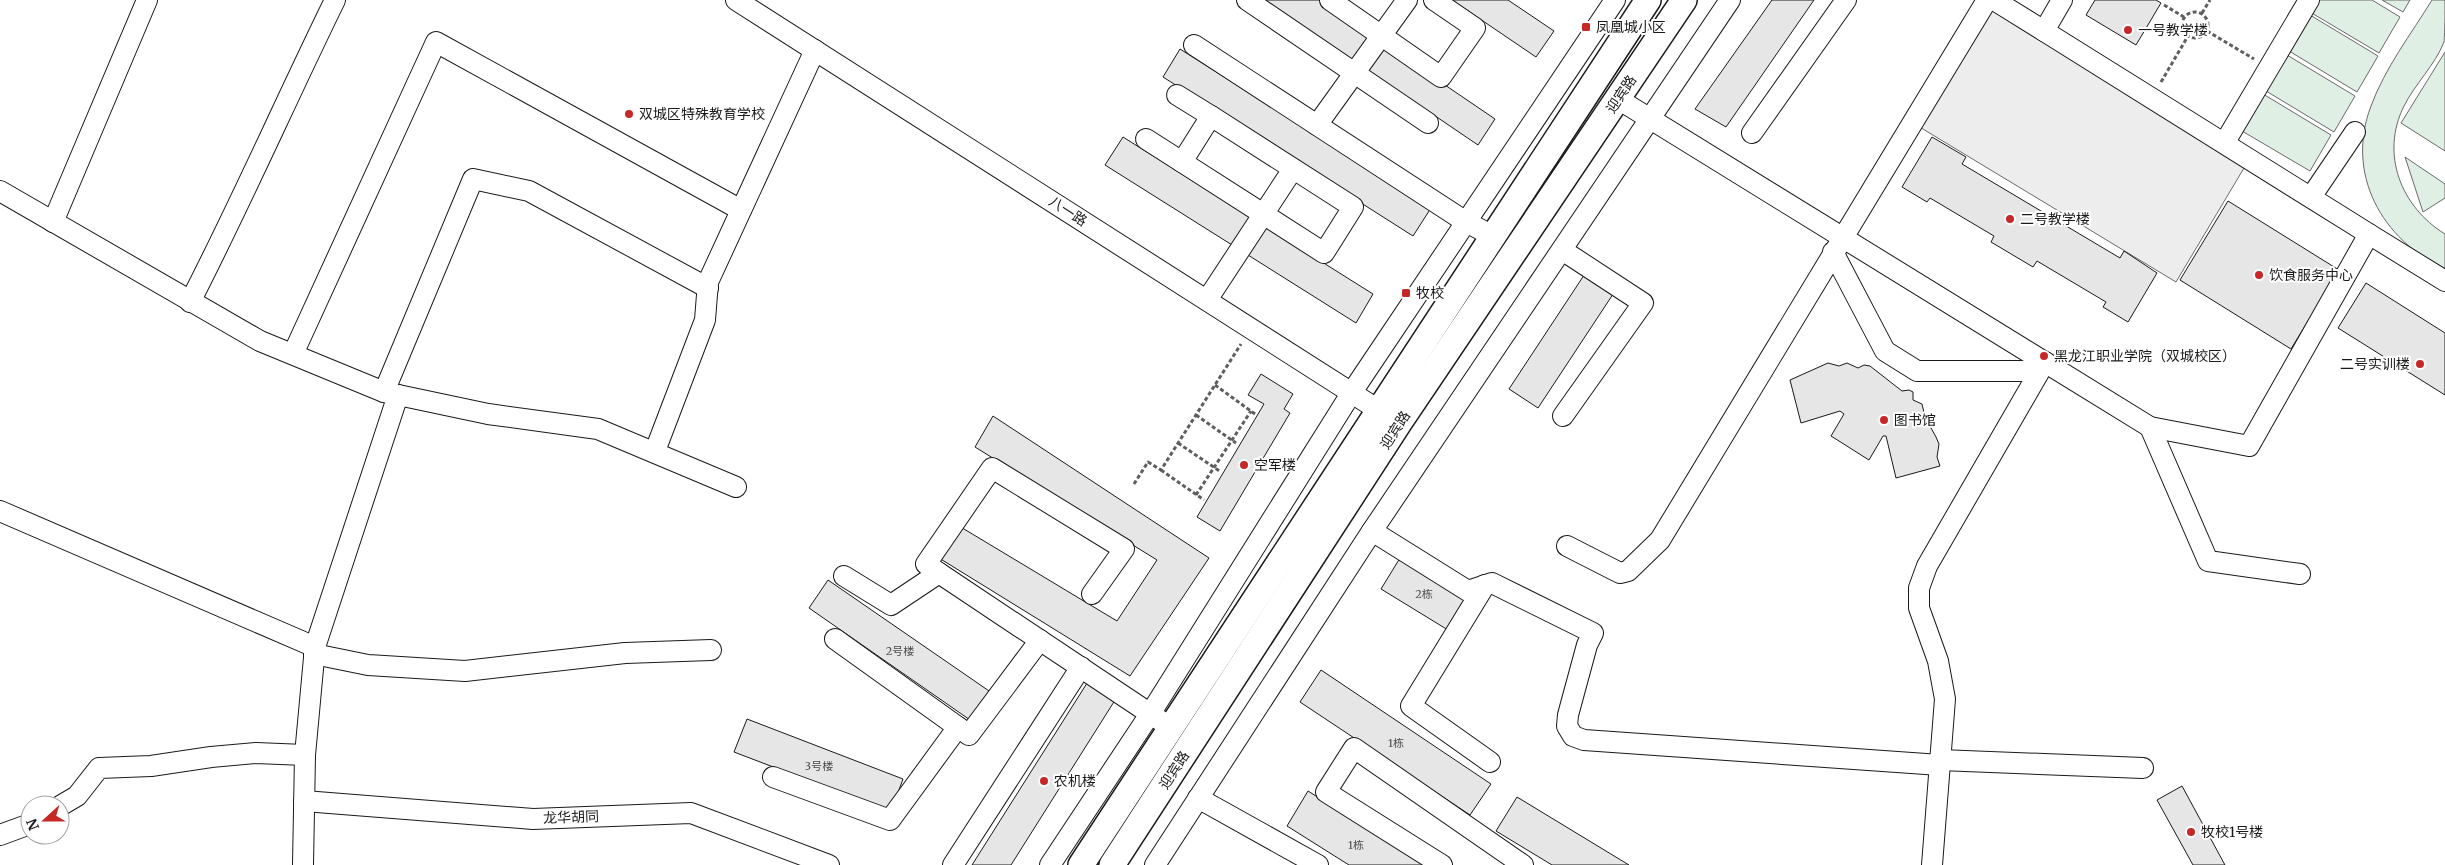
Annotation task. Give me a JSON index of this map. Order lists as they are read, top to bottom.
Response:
{
  "streets": {
    "main road": ["迎宾路"],
    "street": ["八一路", "龙华胡同"]
  },
  "crossings": [
    ["迎宾路", "八一路"]
  ],
  "places": {
    "transit": ["凤凰城小区", "牧校"],
    "other": [
      "一号教学楼",
      "双城区特殊教育学校",
      "二号教学楼",
      "饮食服务中心",
      "黑龙江职业学院（双城校区）",
      "二号实训楼",
      "图书馆",
      "空军楼",
      "农机楼",
      "牧校1号楼"
    ]
  },
  "house_numbers": [
    "2栋",
    "2号楼",
    "1栋",
    "3号楼",
    "1栋"
  ],
  "north": "left"
}
